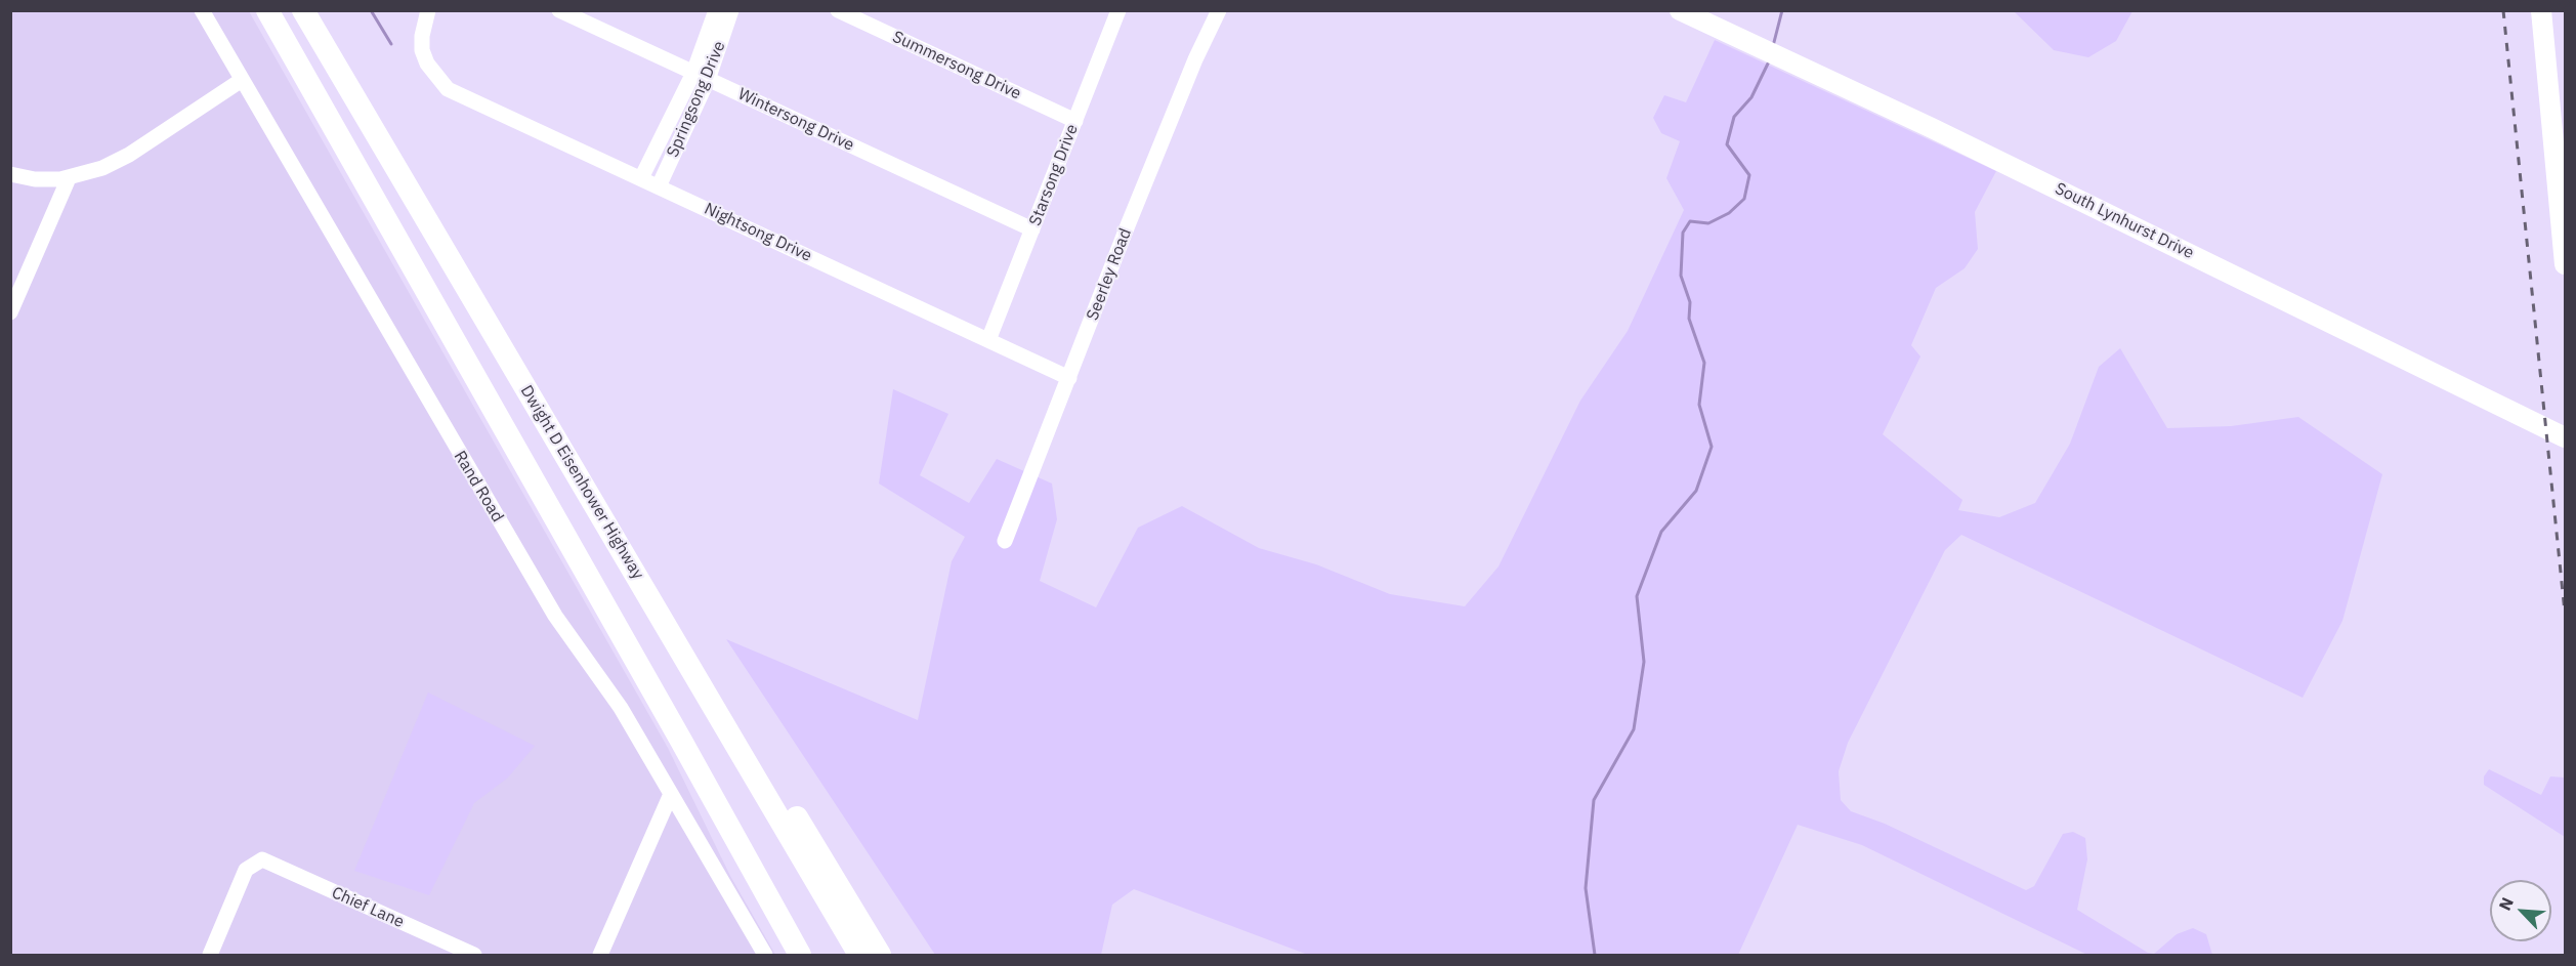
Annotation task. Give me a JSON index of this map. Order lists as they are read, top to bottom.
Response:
{
  "streets": {
    "highway": ["Dwight D Eisenhower Highway"],
    "main road": ["South Lynhurst Drive"],
    "street": [
      "Summersong Drive",
      "Springsong Drive",
      "Wintersong Drive",
      "Starsong Drive",
      "Nightsong Drive",
      "Seerley Road",
      "Rand Road",
      "Chief Lane"
    ]
  },
  "crossings": [
    ["Summersong Drive", "Starsong Drive"],
    ["Springsong Drive", "Wintersong Drive"],
    ["Springsong Drive", "Nightsong Drive"],
    ["Wintersong Drive", "Starsong Drive"],
    ["Starsong Drive", "Nightsong Drive"],
    ["Nightsong Drive", "Seerley Road"]
  ],
  "north": "top left"
}
